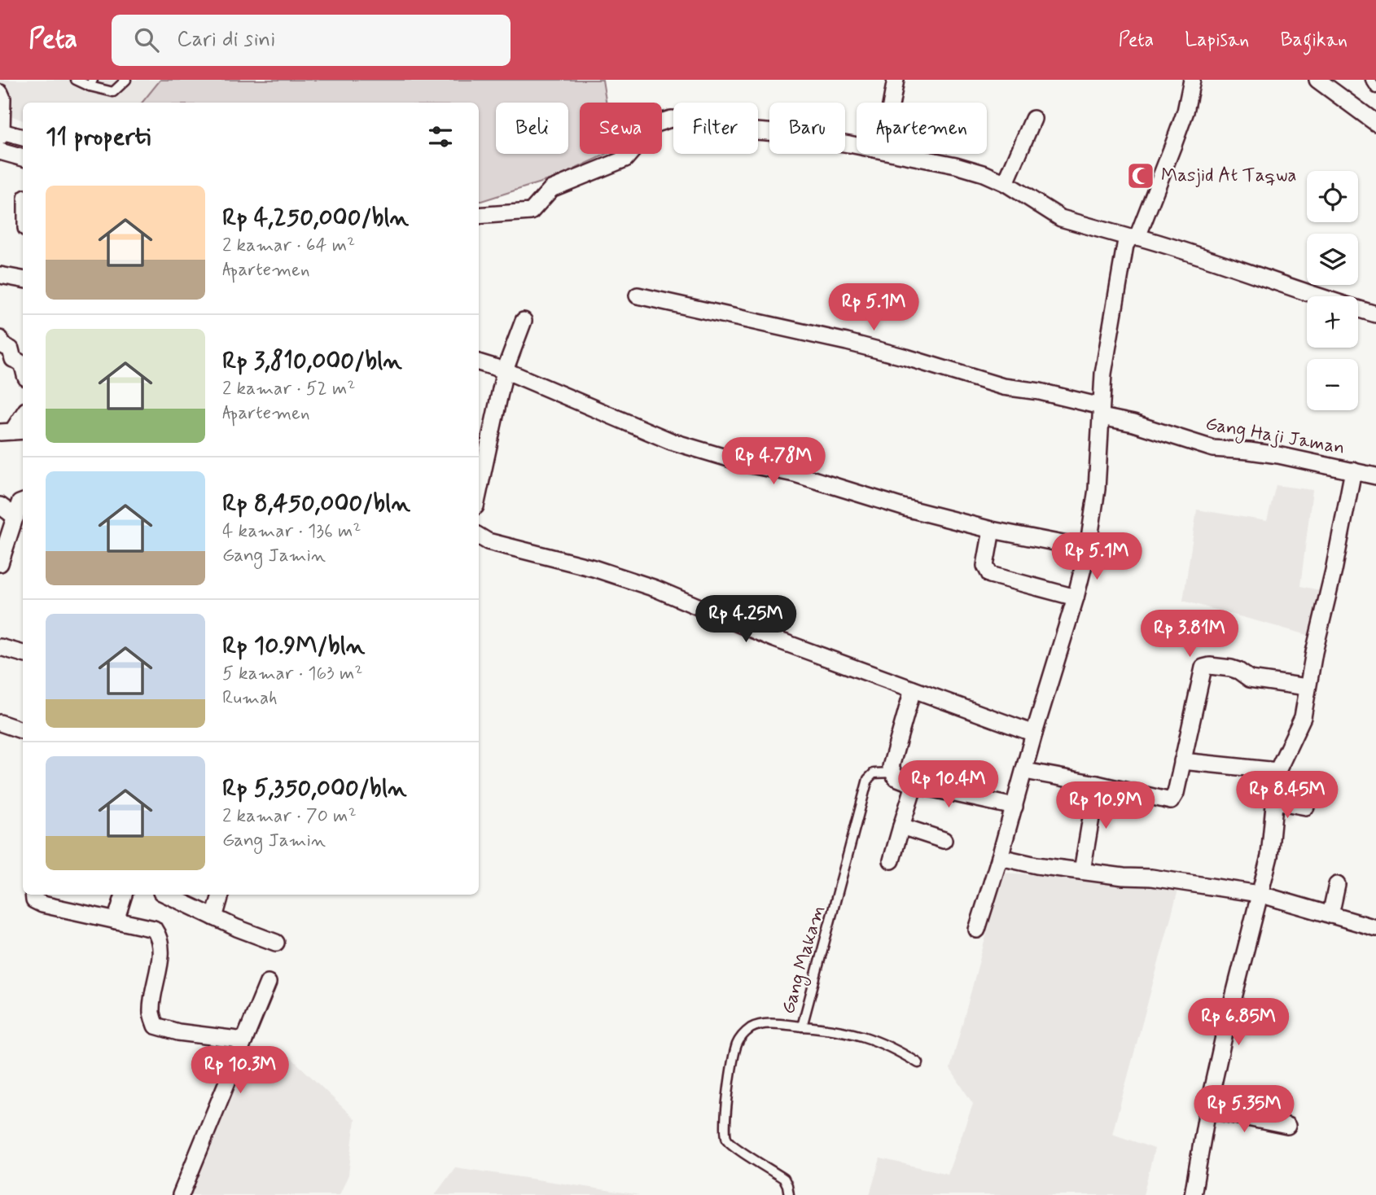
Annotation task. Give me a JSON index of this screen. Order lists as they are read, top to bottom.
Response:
{
  "streets": {
    "street": ["Gang Haji Jaman"],
    "lane": ["Gang Makam"]
  },
  "places": {
    "mosque": ["Masjid At Taqwa"]
  },
  "page": {
    "header": "Peta",
    "search": "Cari di sini",
    "nav": ["Peta", "Lapisan", "Bagikan"],
    "chip": [
      "Beli",
      "Sewa",
      "Filter",
      "Baru",
      "Apartemen"
    ],
    "heading": "11 properti",
    "map_buttons": ["+", "−"],
    "list": [
      {
        "name": "Rp 4,250,000/bln",
        "note": "2 kamar · 64 m² · Apartemen"
      },
      {
        "name": "Rp 3,810,000/bln",
        "note": "2 kamar · 52 m² · Apartemen"
      },
      {
        "name": "Rp 8,450,000/bln",
        "note": "4 kamar · 136 m² · Gang Jamin"
      },
      {
        "name": "Rp 10.9M/bln",
        "note": "5 kamar · 163 m² · Rumah"
      },
      {
        "name": "Rp 5,350,000/bln",
        "note": "2 kamar · 70 m² · Gang Jamin"
      }
    ],
    "price": [
      "Rp 5.1M",
      "Rp 4.78M",
      "Rp 5.1M",
      "Rp 4.25M",
      "Rp 3.81M",
      "Rp 10.4M",
      "Rp 8.45M",
      "Rp 10.9M",
      "Rp 6.85M",
      "Rp 10.3M",
      "Rp 5.35M"
    ]
  }
}
